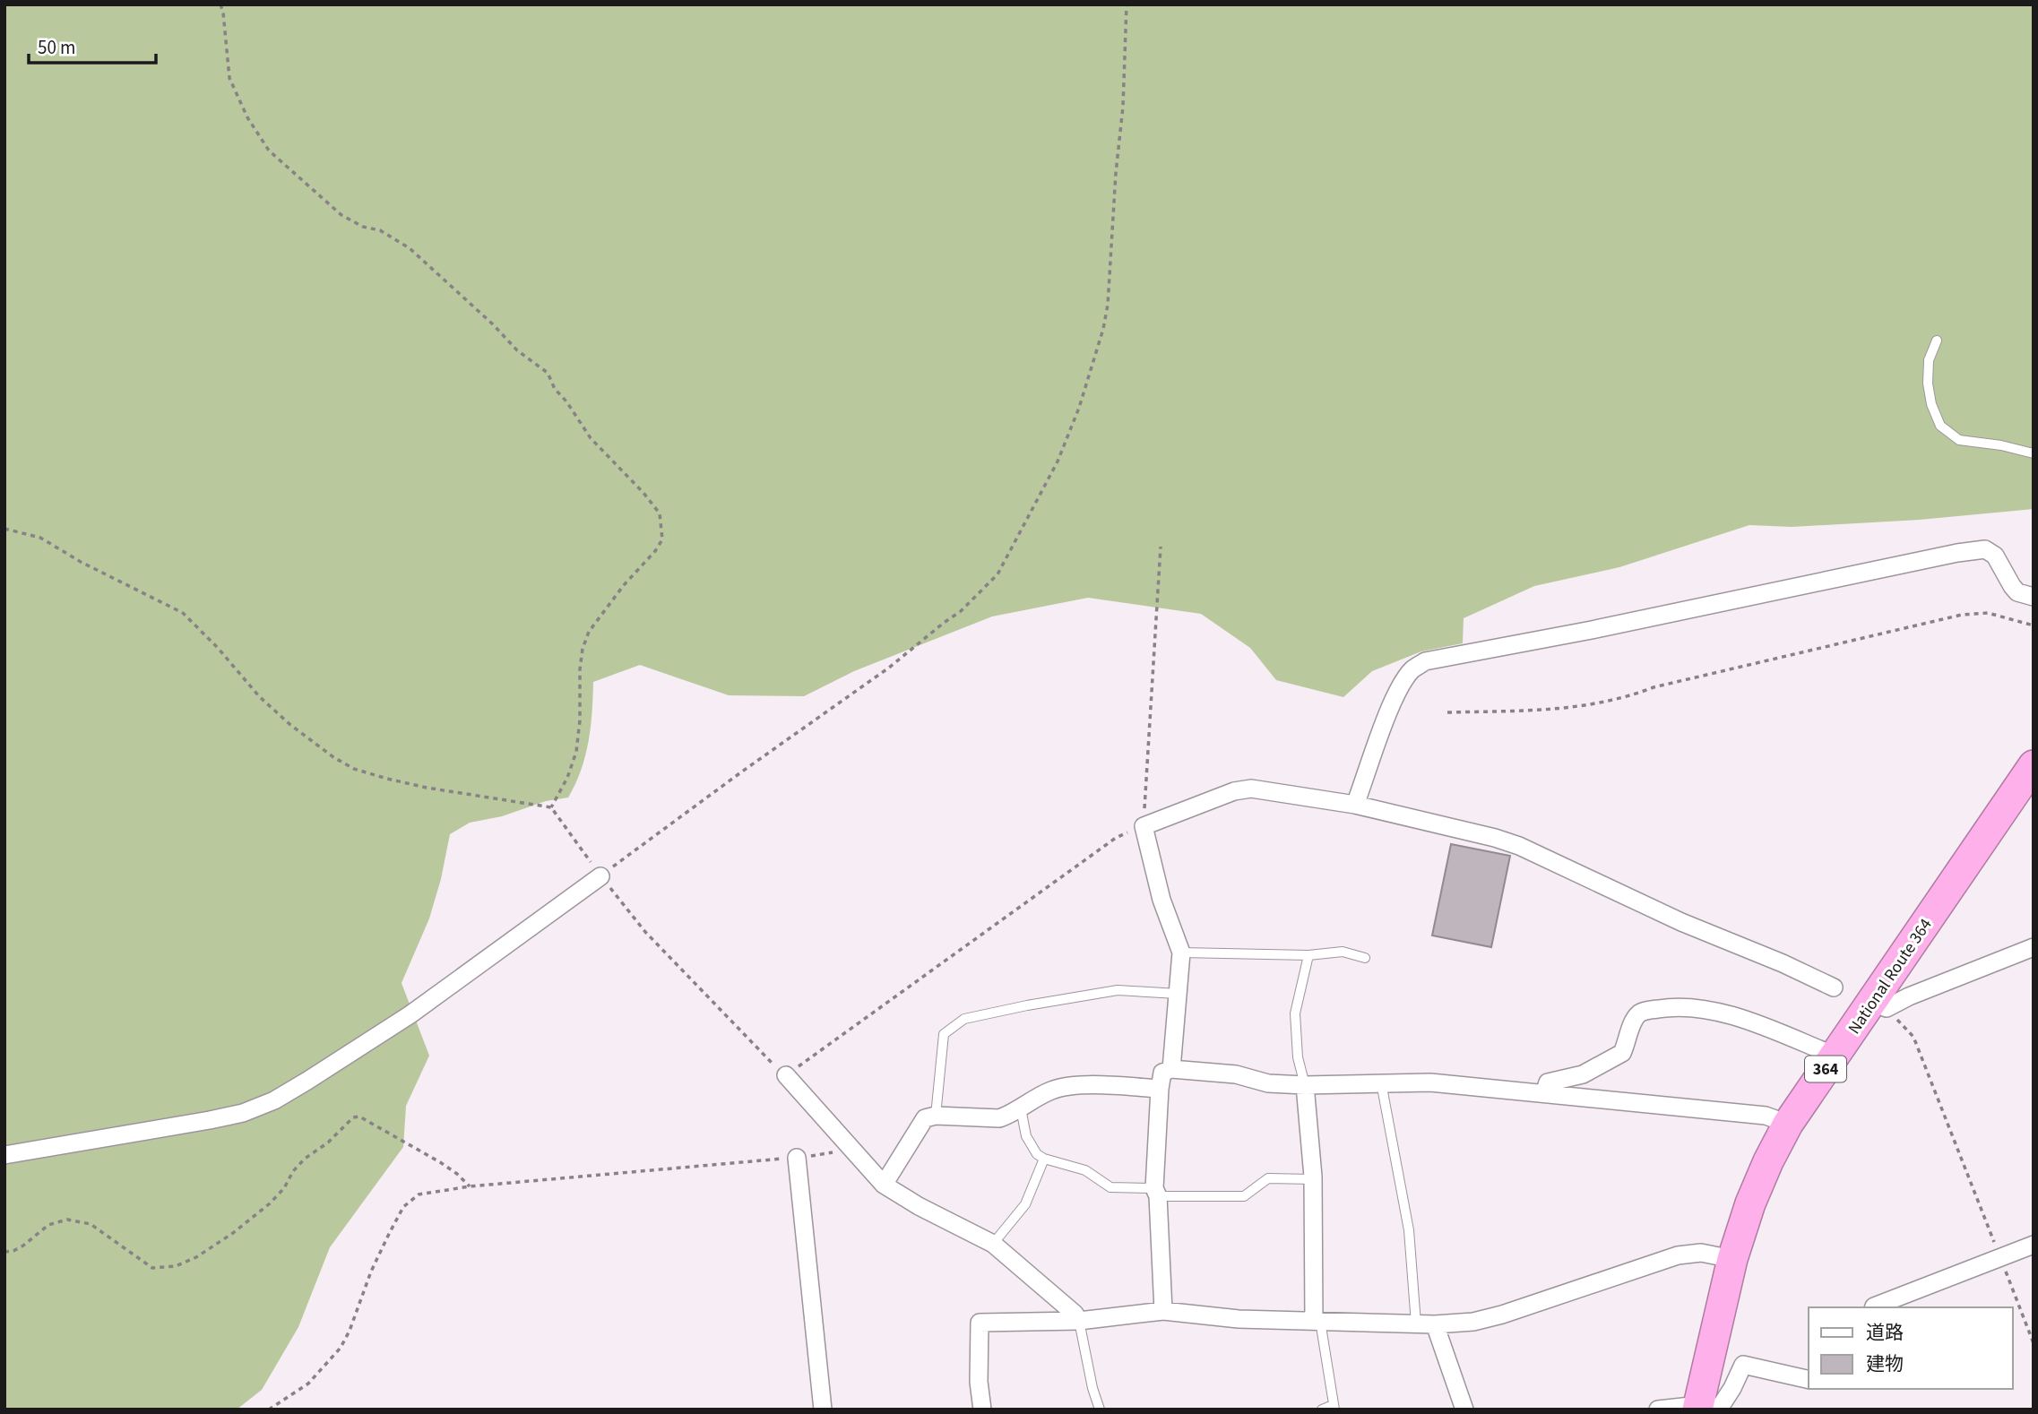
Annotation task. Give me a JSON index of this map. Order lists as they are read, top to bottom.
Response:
{
  "streets": {
    "highway": ["National Route 364", "364"]
  },
  "legend": ["道路", "建物"],
  "scale_bar": "50 m"
}
